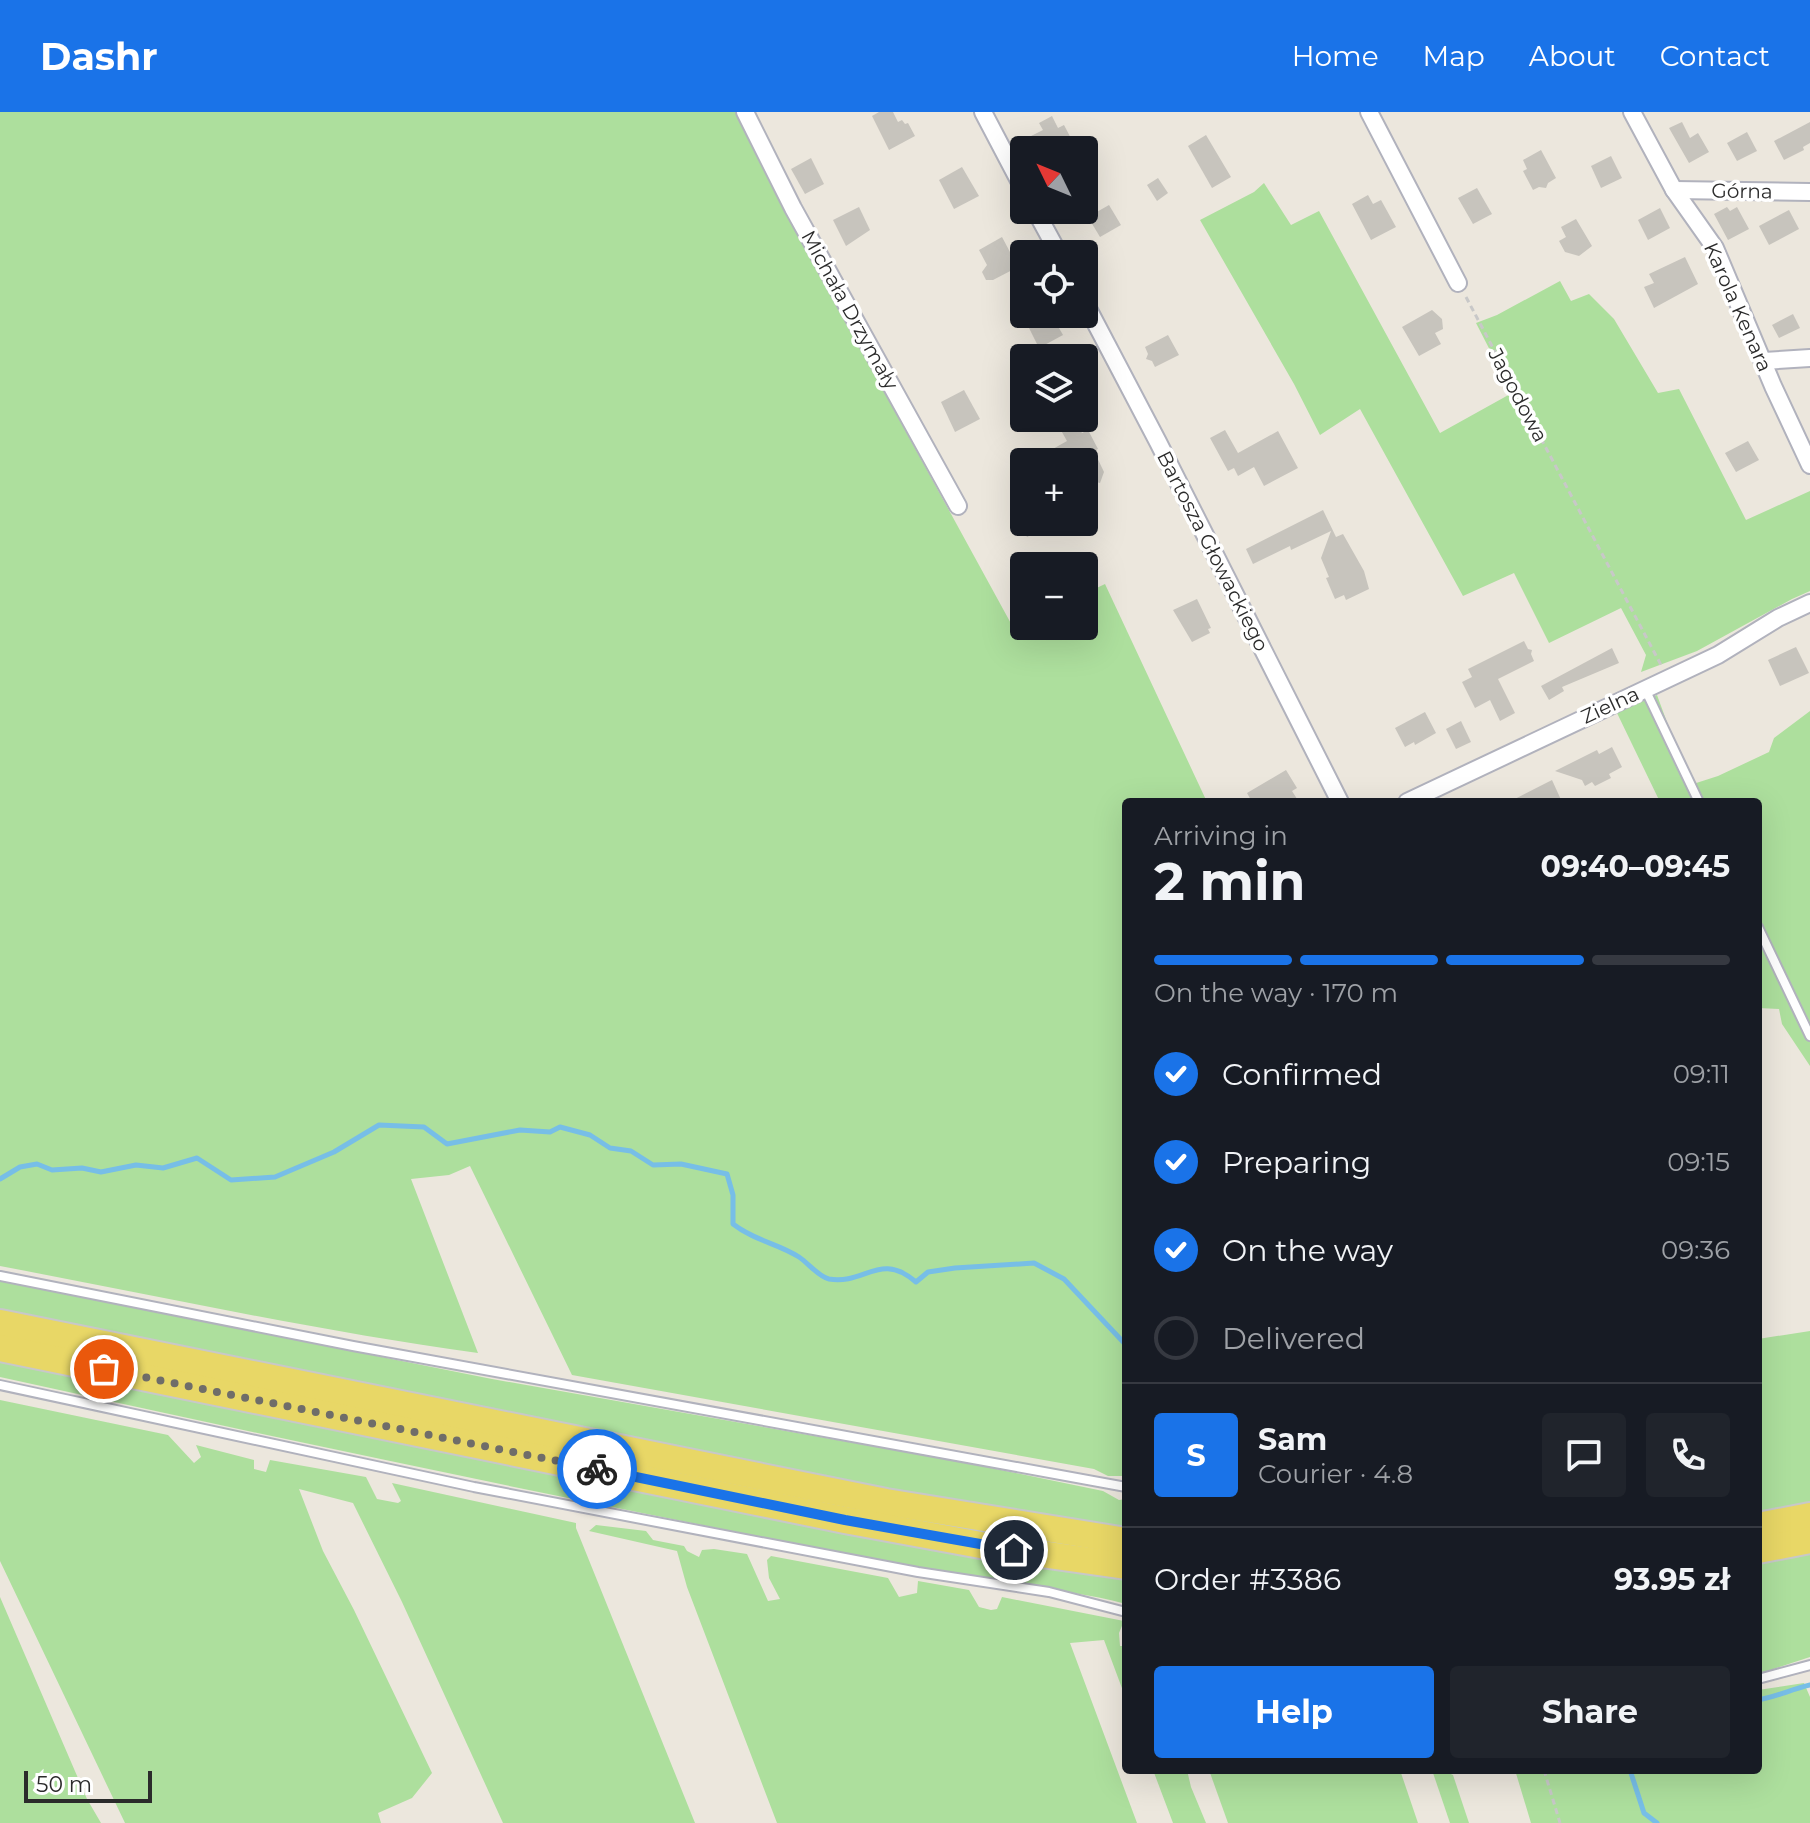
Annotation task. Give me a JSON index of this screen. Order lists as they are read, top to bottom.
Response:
{
  "streets": {
    "street": [
      "Górna",
      "Karola Kenara",
      "Michała Drzymały",
      "Bartosza Głowackiego",
      "Zielna"
    ],
    "path": ["Jagodowa"]
  },
  "crossings": [
    ["Górna", "Karola Kenara"],
    ["Jagodowa", "Zielna"]
  ],
  "scale_bar": "50 m",
  "north": "top left",
  "page": {
    "header": "Dashr",
    "nav": [
      "Home",
      "Map",
      "About",
      "Contact"
    ],
    "map_buttons": ["+", "−"],
    "heading": ["2 min", "Arriving in", "09:40–09:45"],
    "panel": [
      "Sam",
      "Courier · 4.8",
      "Order #3386",
      "93.95 zł"
    ],
    "bar": "On the way · 170 m",
    "list": [
      ["Confirmed", "09:11"],
      ["Preparing", "09:15"],
      ["On the way", "09:36"],
      "Delivered"
    ],
    "round": "S",
    "buttons": ["Help", "Share"],
    "scale": "50 m"
  }
}
